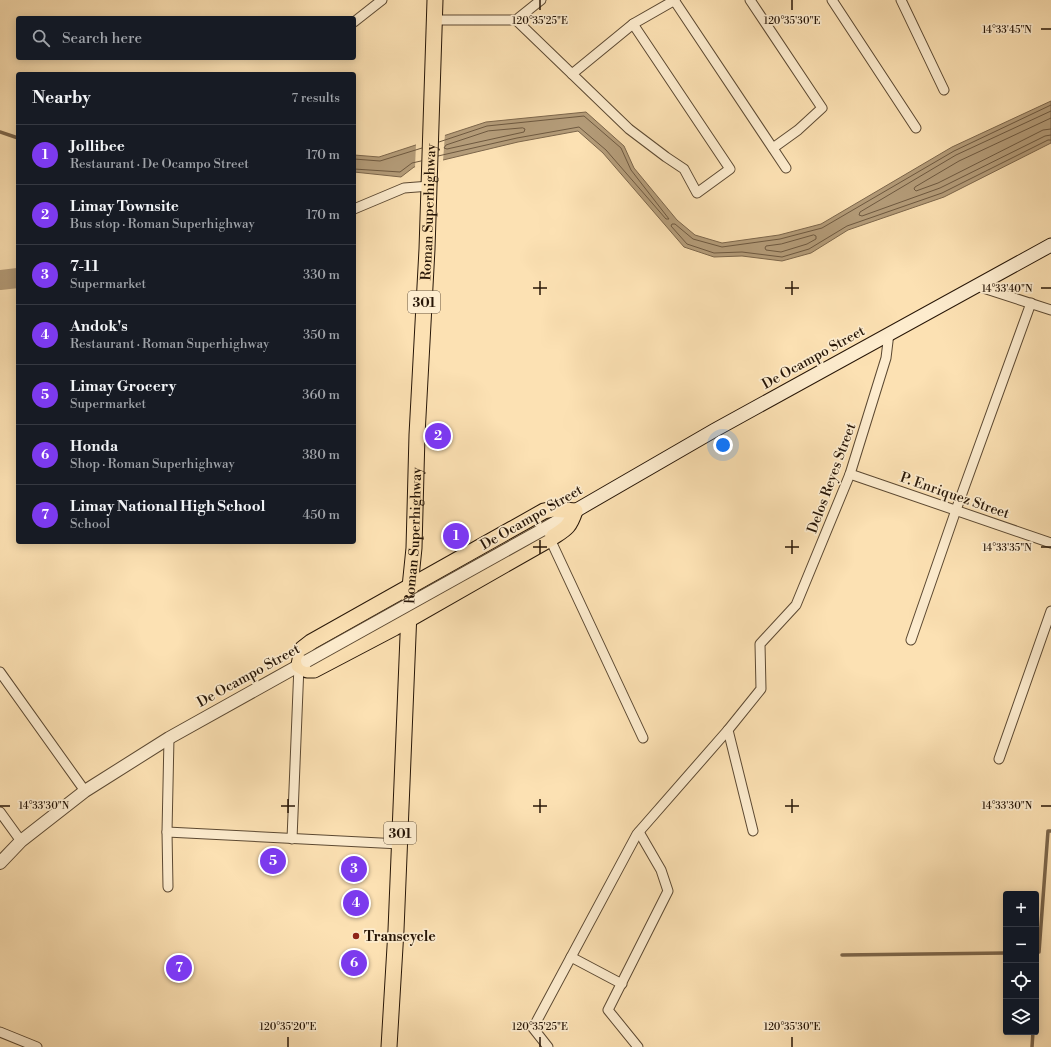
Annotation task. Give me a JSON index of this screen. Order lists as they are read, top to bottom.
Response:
{
  "streets": {
    "main road": ["Roman Superhighway", "301", "De Ocampo Street"],
    "street": ["Delos Reyes Street", "P. Enriquez Street"]
  },
  "crossings": [
    ["De Ocampo Street", "Delos Reyes Street"],
    ["Delos Reyes Street", "P. Enriquez Street"]
  ],
  "places": ["Transcycle"],
  "page": {
    "search": "Search here",
    "heading": ["Nearby", "7 results"],
    "list": [
      {
        "mark": "1",
        "name": "Jollibee",
        "note": "Restaurant · De Ocampo Street",
        "value": "170 m"
      },
      {
        "mark": "2",
        "name": "Limay Townsite",
        "note": "Bus stop · Roman Superhighway",
        "value": "170 m"
      },
      {
        "mark": "3",
        "name": "7-11",
        "note": "Supermarket",
        "value": "330 m"
      },
      {
        "mark": "4",
        "name": "Andok's",
        "note": "Restaurant · Roman Superhighway",
        "value": "350 m"
      },
      {
        "mark": "5",
        "name": "Limay Grocery",
        "note": "Supermarket",
        "value": "360 m"
      },
      {
        "mark": "6",
        "name": "Honda",
        "note": "Shop · Roman Superhighway",
        "value": "380 m"
      },
      {
        "mark": "7",
        "name": "Limay National High School",
        "note": "School",
        "value": "450 m"
      }
    ],
    "pins": [
      "2",
      "1",
      "5",
      "3",
      "4",
      "6",
      "7"
    ],
    "map_buttons": ["+", "−"]
  },
  "coordinates": [
    "120°35'25\"E",
    "120°35'30\"E",
    "14°33'45\"N",
    "14°33'40\"N",
    "14°33'35\"N",
    "14°33'30\"N",
    "120°35'20\"E"
  ]
}
